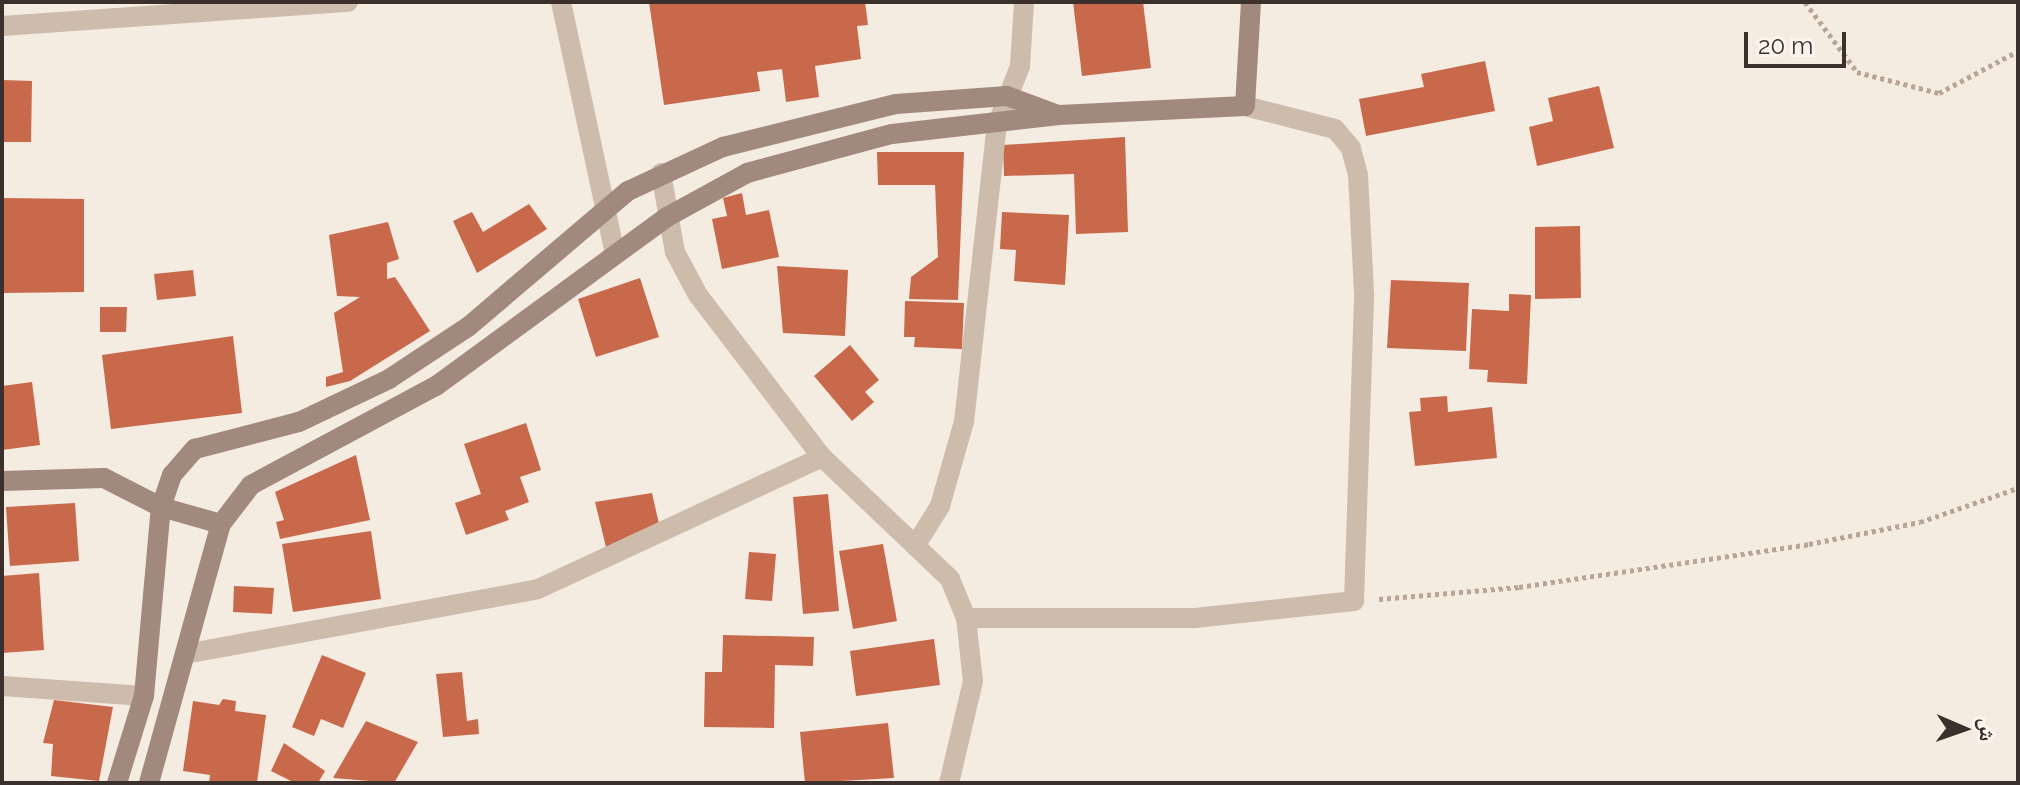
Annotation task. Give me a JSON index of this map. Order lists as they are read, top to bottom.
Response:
{
  "scale_bar": "20 m",
  "north": "right"
}
